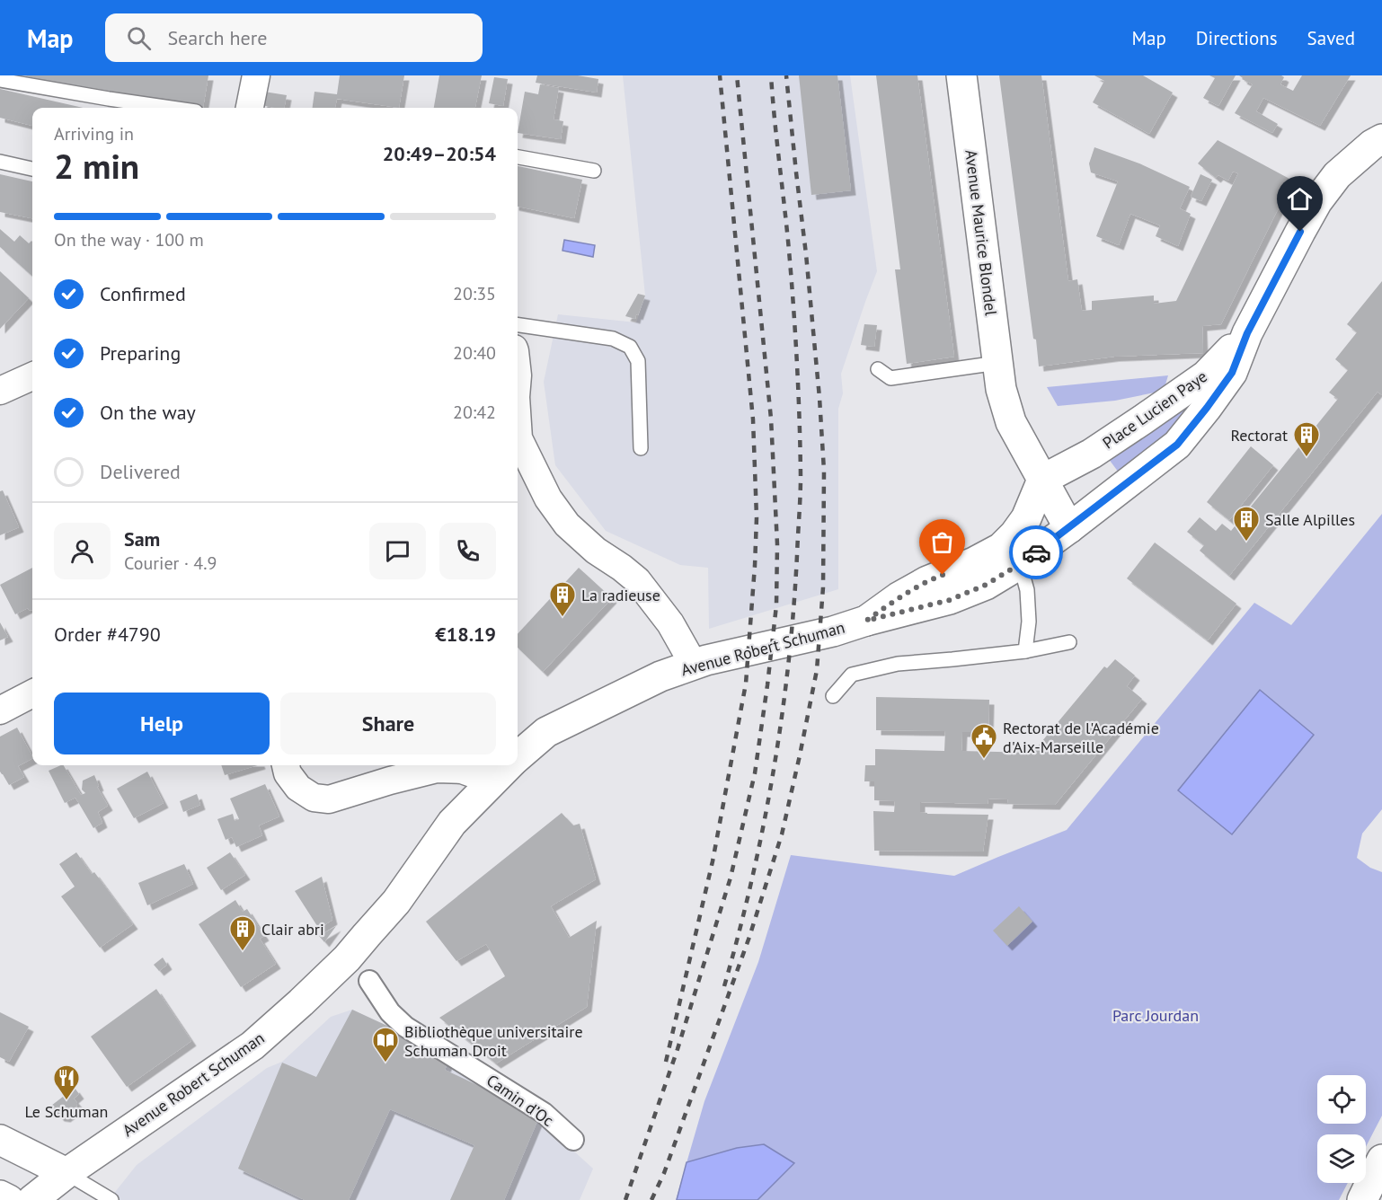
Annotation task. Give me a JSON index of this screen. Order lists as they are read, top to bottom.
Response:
{
  "streets": {
    "street": [
      "Avenue Maurice Blondel",
      "Place Lucien Paye",
      "Avenue Robert Schuman",
      "Camin d’Oc"
    ]
  },
  "crossings": [
    ["Place Lucien Paye", "Avenue Robert Schuman"]
  ],
  "parks": ["Parc Jourdan"],
  "places": {
    "building": [
      "Rectorat",
      "Salle Alpilles",
      "La radieuse",
      "Clair abri"
    ],
    "public building": ["Rectorat de l'Académie d'Aix-Marseille"],
    "library": ["Bibliothèque universitaire Schuman Droit"],
    "restaurant": ["Le Schuman"]
  },
  "page": {
    "header": "Map",
    "search": "Search here",
    "nav": ["Map", "Directions", "Saved"],
    "heading": ["2 min", "Arriving in", "20:49–20:54"],
    "panel": [
      "Sam",
      "Courier · 4.9",
      "Order #4790",
      "€18.19"
    ],
    "bar": "On the way · 100 m",
    "list": [
      ["Confirmed", "20:35"],
      ["Preparing", "20:40"],
      ["On the way", "20:42"],
      "Delivered"
    ],
    "buttons": ["Help", "Share"]
  }
}
